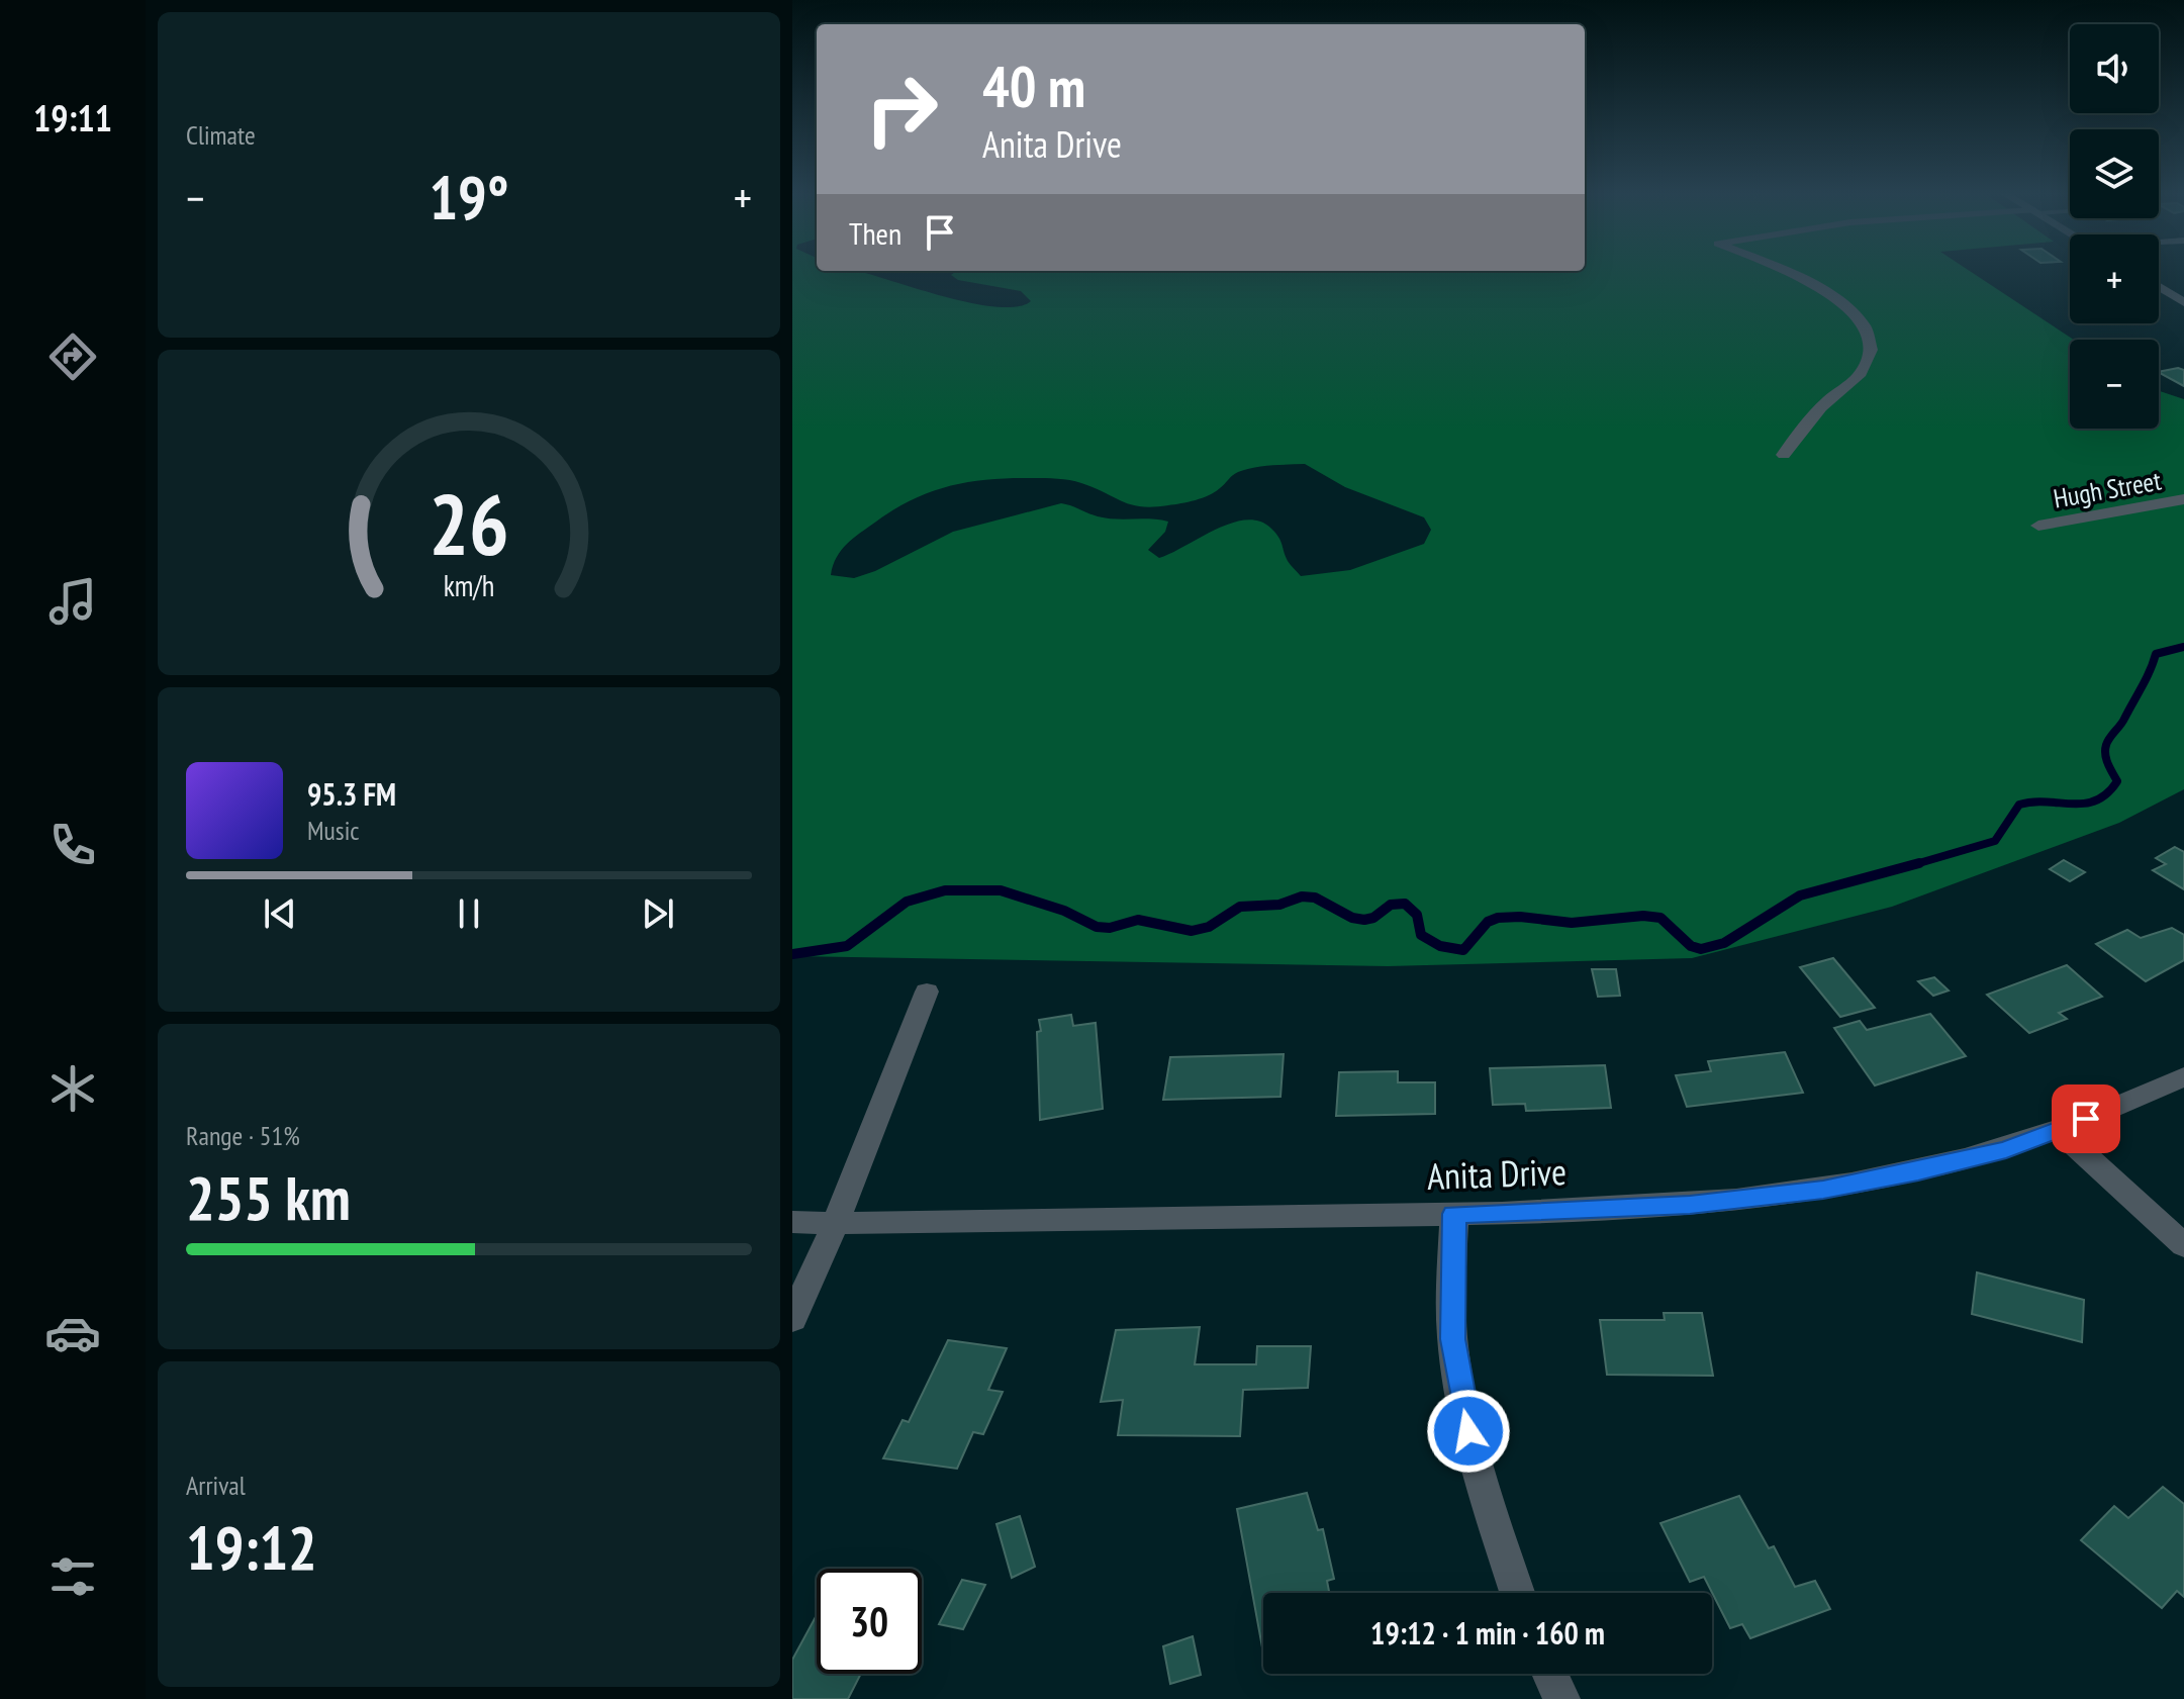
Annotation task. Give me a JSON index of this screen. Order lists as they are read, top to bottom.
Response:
{
  "streets": {
    "street": ["Hugh Street", "Anita Drive"]
  },
  "page": {
    "tabs": "19:11",
    "tile": [
      "Climate",
      ["Range · 51%", "255 km"],
      ["Arrival", "19:12"]
    ],
    "map_buttons": ["+", "−"],
    "turn": ["40 m", "Anita Drive"],
    "heat": ["−", "19°", "+"],
    "then": "Then",
    "song": ["95.3 FM", "Music"],
    "limit": "30",
    "trip": "19:12 · 1 min · 160 m",
    "gauge": ["26", "km/h"]
  }
}
